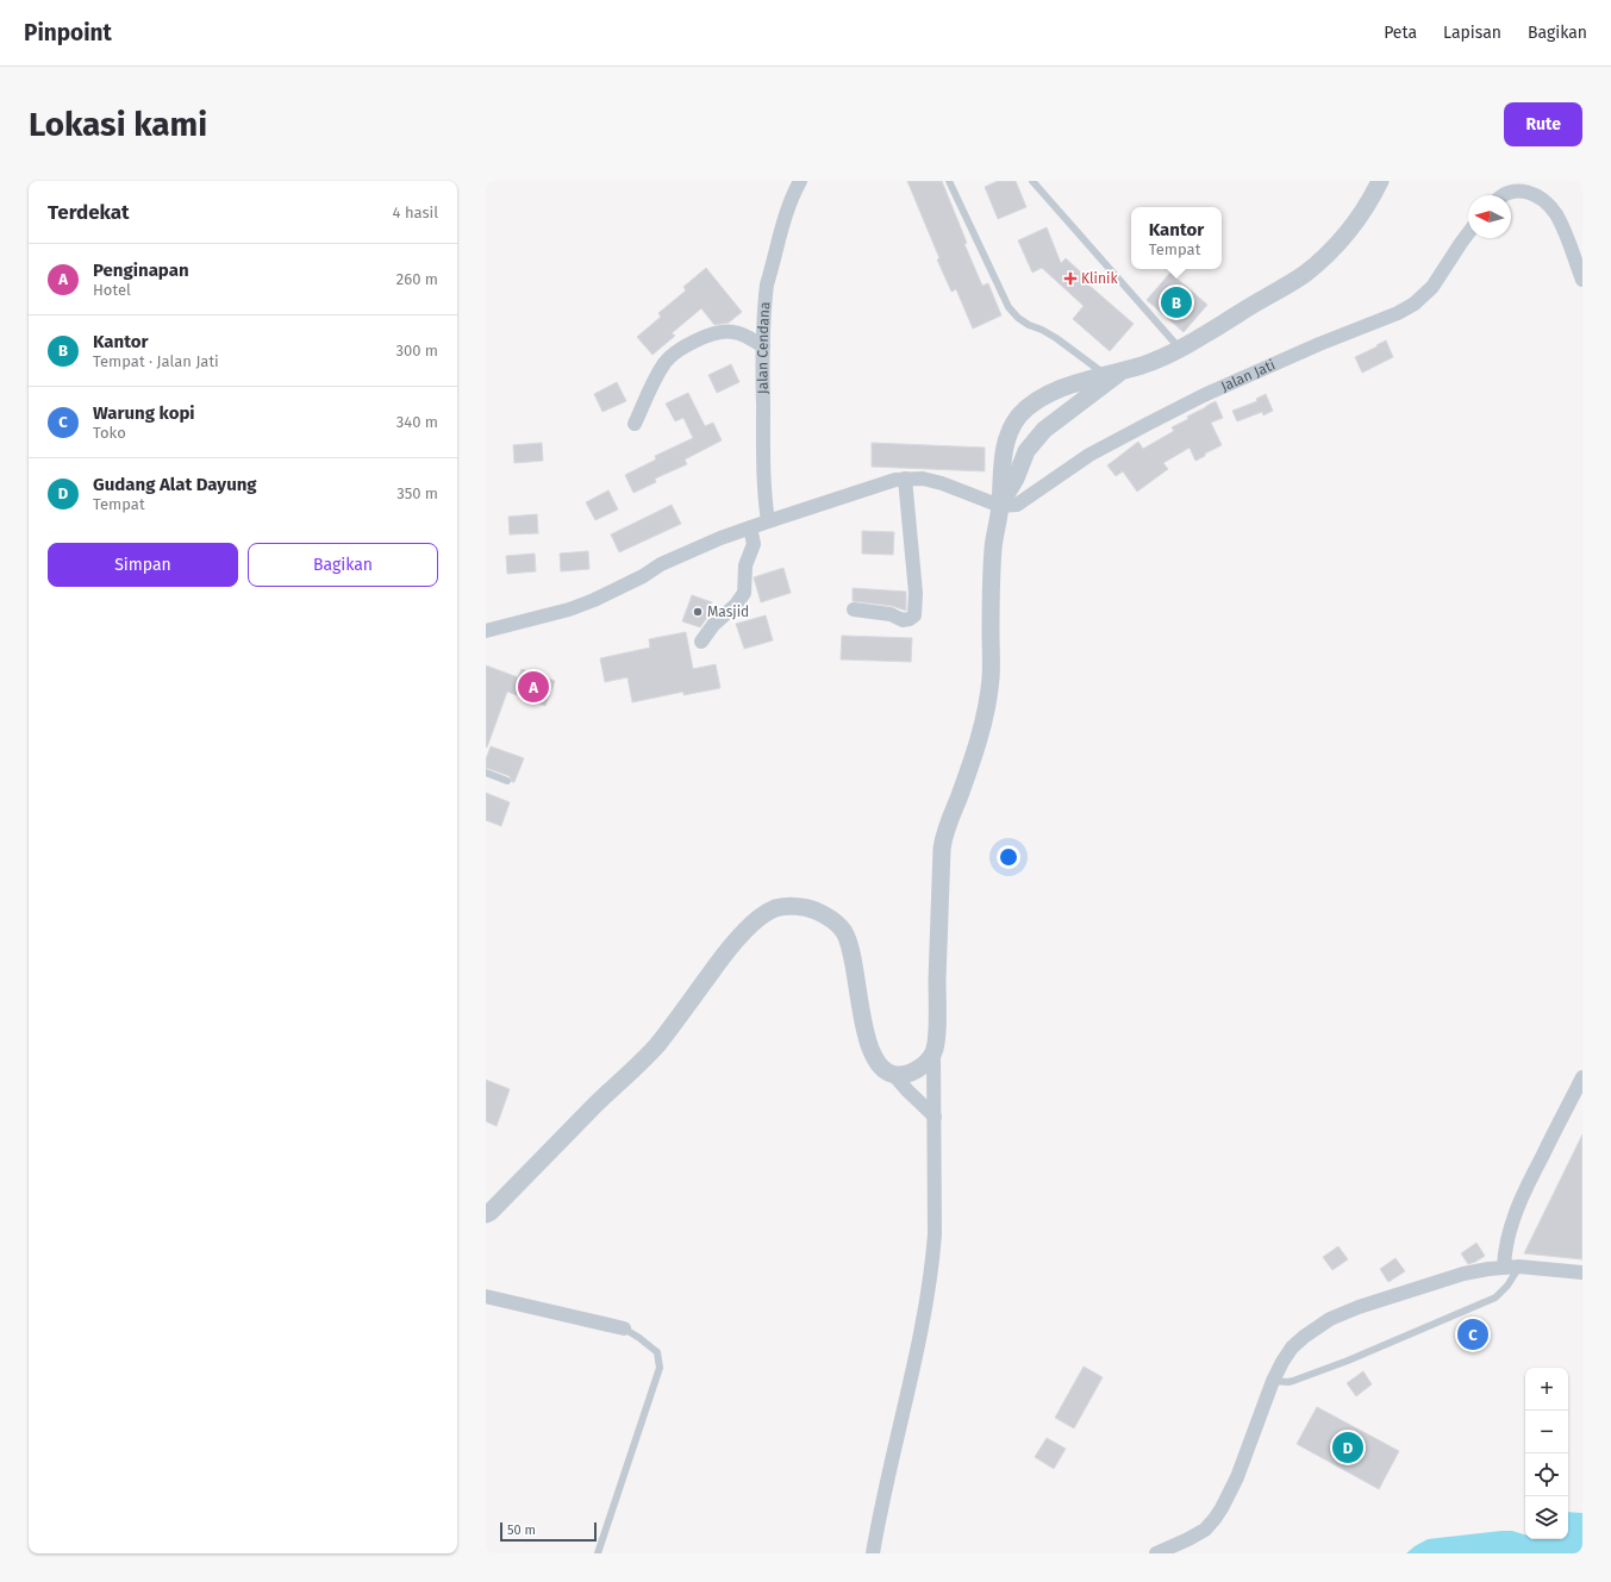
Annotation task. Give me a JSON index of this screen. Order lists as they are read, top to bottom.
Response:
{
  "streets": {
    "street": ["Jalan Cendana", "Jalan Jati"]
  },
  "places": {
    "health": ["Klinik"],
    "other": ["Masjid"]
  },
  "scale_bar": "50 m",
  "north": "left",
  "page": {
    "header": "Pinpoint",
    "nav": ["Peta", "Lapisan", "Bagikan"],
    "buttons": [
      "Rute",
      ["Simpan", "Bagikan"]
    ],
    "title": "Lokasi kami",
    "heading": ["Terdekat", "4 hasil"],
    "popup": ["Kantor", "Tempat"],
    "list": [
      {
        "mark": "A",
        "name": "Penginapan",
        "note": "Hotel",
        "value": "260 m"
      },
      {
        "mark": "B",
        "name": "Kantor",
        "note": "Tempat · Jalan Jati",
        "value": "300 m"
      },
      {
        "mark": "C",
        "name": "Warung kopi",
        "note": "Toko",
        "value": "340 m"
      },
      {
        "mark": "D",
        "name": "Gudang Alat Dayung",
        "note": "Tempat",
        "value": "350 m"
      }
    ],
    "pins": [
      "B",
      "A",
      "C",
      "D"
    ],
    "map_buttons": ["+", "−"],
    "scale": "50 m"
  }
}
